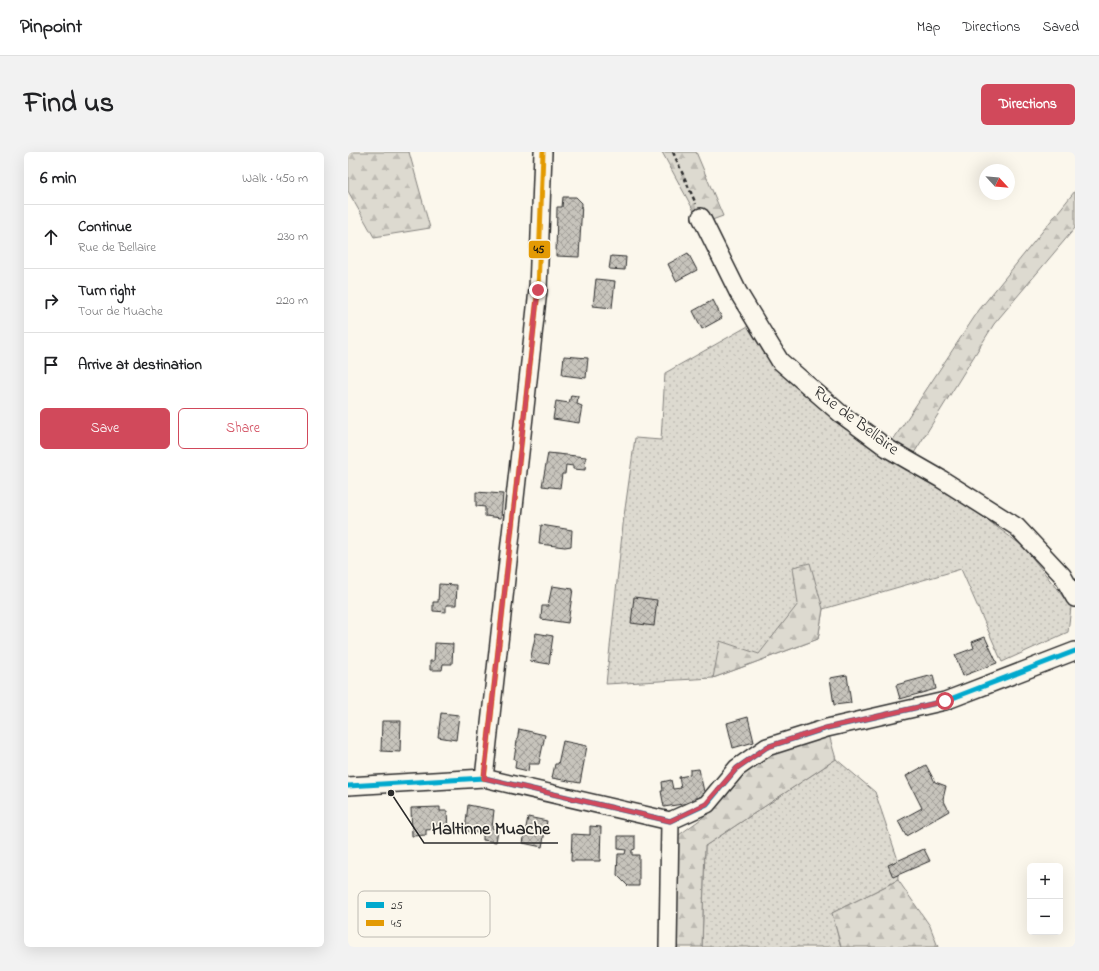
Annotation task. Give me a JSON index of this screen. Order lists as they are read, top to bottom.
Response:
{
  "streets": {
    "street": ["Rue de Bellaire"]
  },
  "places": ["Haltinne Muache"],
  "lines": ["transit line 45", "transit line 25"],
  "legend": ["25", "45"],
  "north": "bottom right",
  "page": {
    "header": "Pinpoint",
    "nav": ["Map", "Directions", "Saved"],
    "title": "Find us",
    "buttons": [
      "Directions",
      ["Save", "Share"]
    ],
    "heading": ["6 min", "Walk · 450 m"],
    "list": [
      ["Continue", "Rue de Bellaire", "230 m"],
      ["Turn right", "Tour de Muache", "220 m"],
      "Arrive at destination"
    ],
    "map_buttons": ["+", "−"]
  }
}
